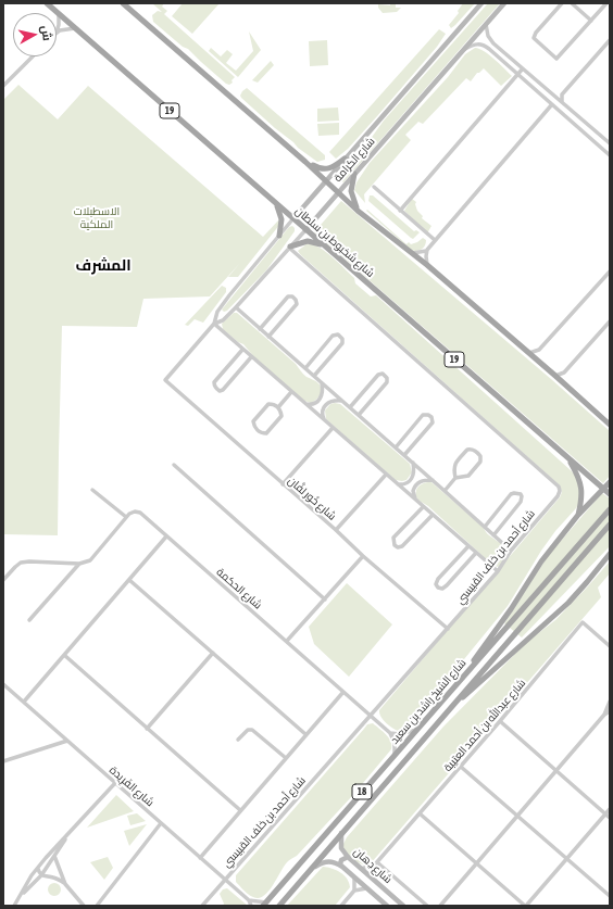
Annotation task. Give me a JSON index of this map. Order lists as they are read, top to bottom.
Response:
{
  "streets": {
    "main road": [
      "19",
      "شارع الكرامة",
      "شارع شخبوط بن سلطان",
      "شارع الشيخ راشد بن سعيد",
      "18",
      "شارع دِهان"
    ],
    "street": [
      "شارع خُور لفَّان",
      "شارع أحمد بن خلف القبيسي",
      "شارع الحكمة",
      "شارع عبدالله بن أحمد العتيبة",
      "شارع الفَرِيدة"
    ]
  },
  "crossings": [
    ["شارع الكرامة", "شارع شخبوط بن سلطان"],
    ["شارع الكرامة", "شارع خُور لفَّان"],
    ["شارع الكرامة", "شارع أحمد بن خلف القبيسي"],
    ["شارع خُور لفَّان", "شارع أحمد بن خلف القبيسي"],
    ["شارع أحمد بن خلف القبيسي", "شارع الحكمة"],
    ["شارع أحمد بن خلف القبيسي", "شارع الفَرِيدة"],
    ["شارع الشيخ راشد بن سعيد", "شارع دِهان"]
  ],
  "districts": ["المشرف"],
  "parks": ["الاسطبلات الملكية"],
  "north": "right"
}
